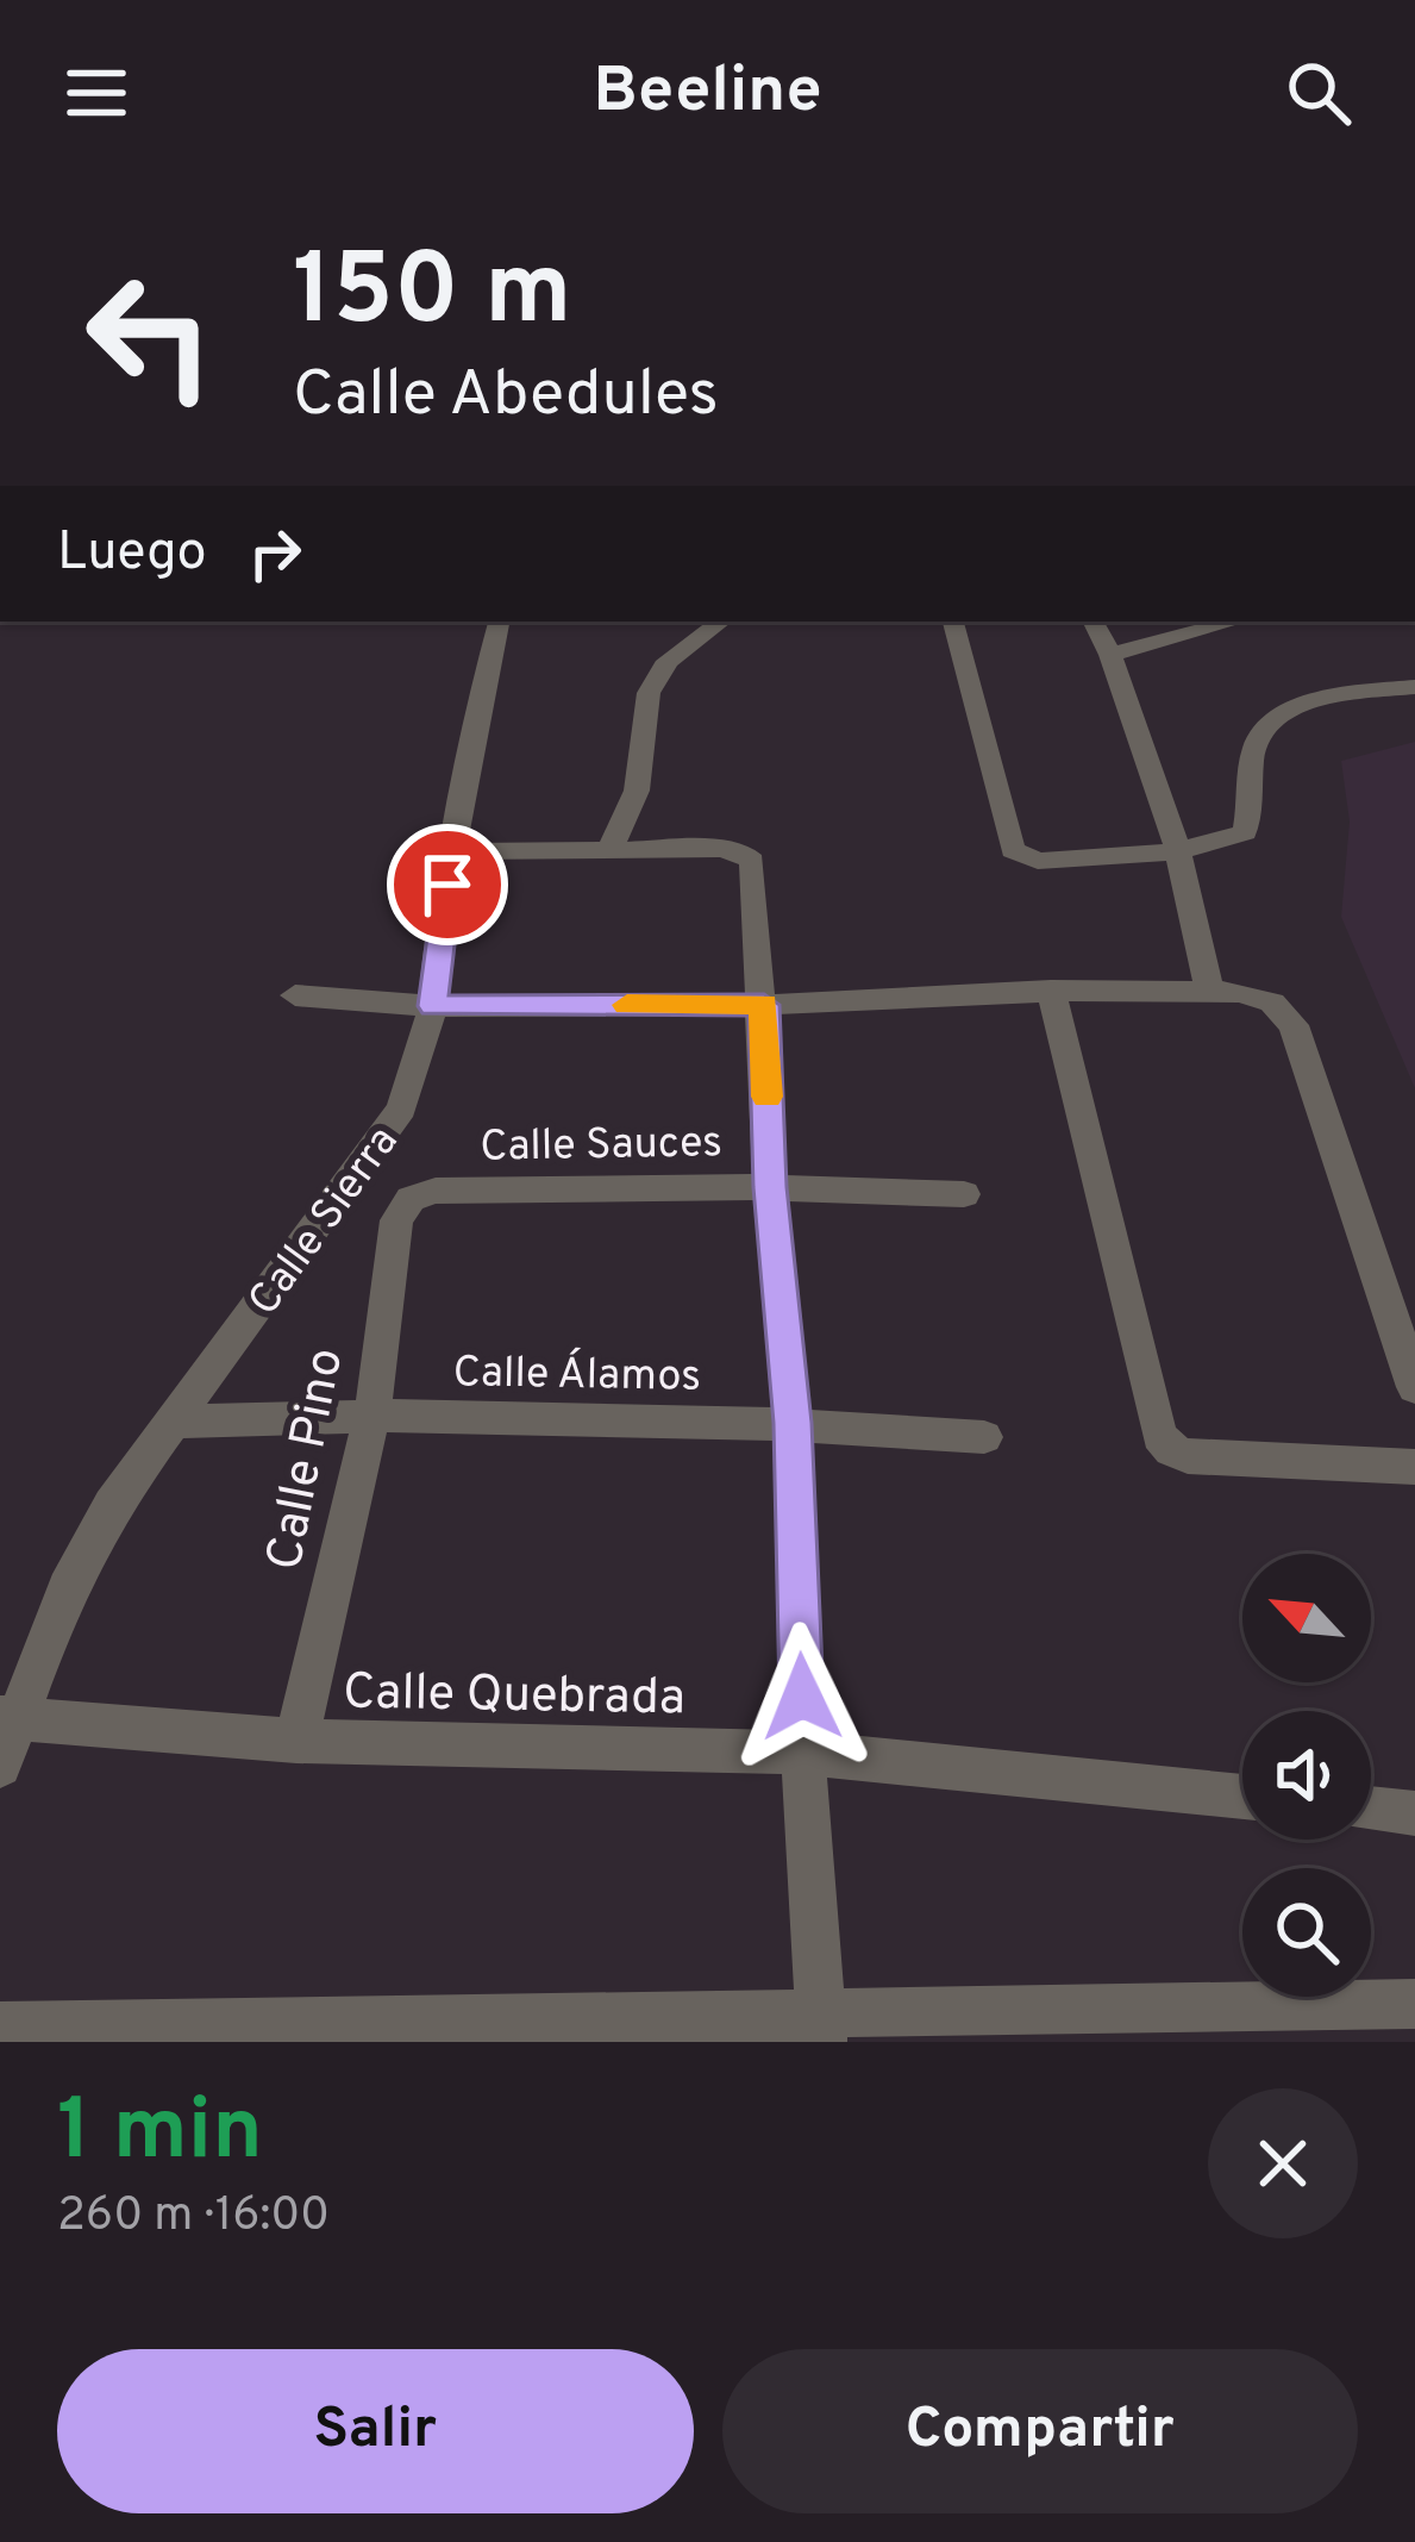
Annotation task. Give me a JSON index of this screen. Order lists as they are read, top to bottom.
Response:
{
  "streets": {
    "street": [
      "Calle Sauces",
      "Calle Sierra",
      "Calle Álamos",
      "Calle Pino",
      "Calle Quebrada"
    ]
  },
  "crossings": [
    ["Calle Sauces", "Calle Pino"],
    ["Calle Sierra", "Calle Álamos"],
    ["Calle Sierra", "Calle Quebrada"],
    ["Calle Álamos", "Calle Pino"],
    ["Calle Pino", "Calle Quebrada"]
  ],
  "north": "top left",
  "page": {
    "header": "Beeline",
    "turn": ["150 m", "Calle Abedules"],
    "then": "Luego",
    "heading": ["1 min", "260 m · 16:00"],
    "buttons": ["Salir", "Compartir"]
  }
}
